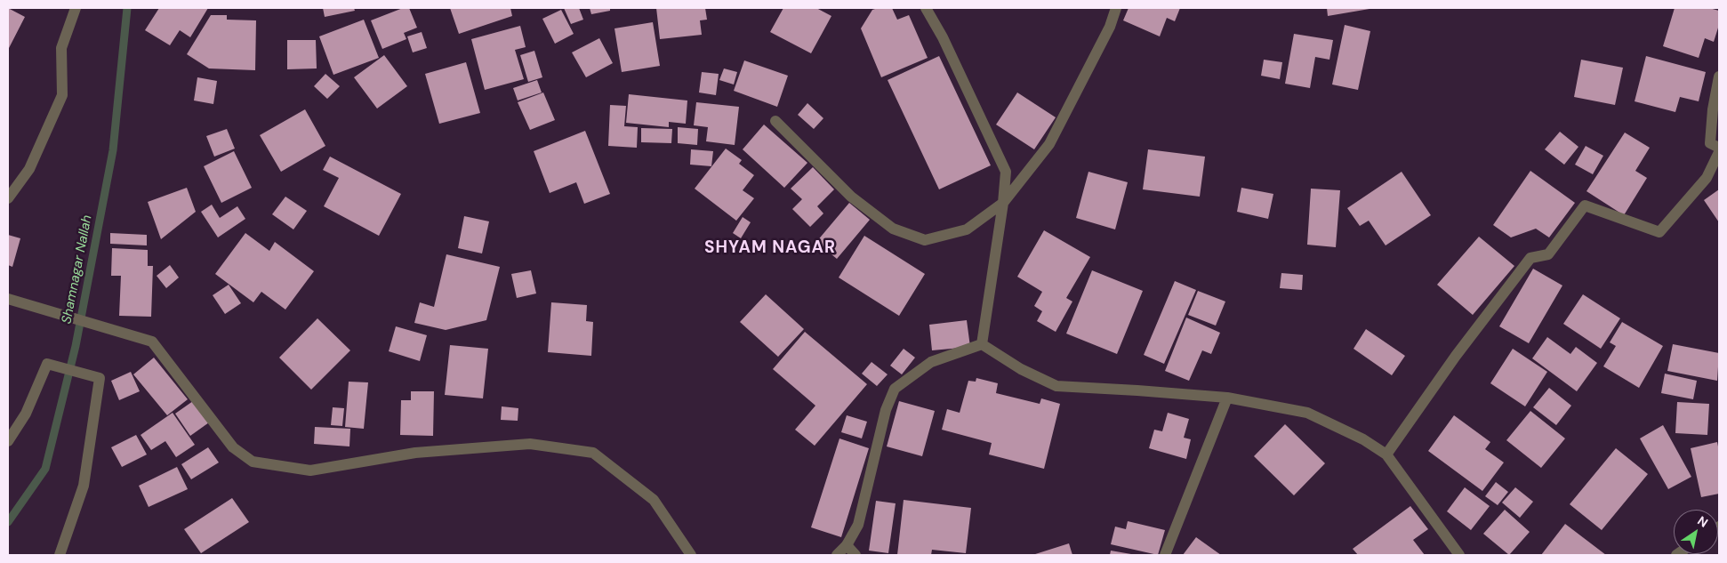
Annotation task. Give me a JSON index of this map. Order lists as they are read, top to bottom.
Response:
{
  "districts": ["SHYAM NAGAR"],
  "water": ["Shamnagar Nallah"],
  "north": "top right"
}
